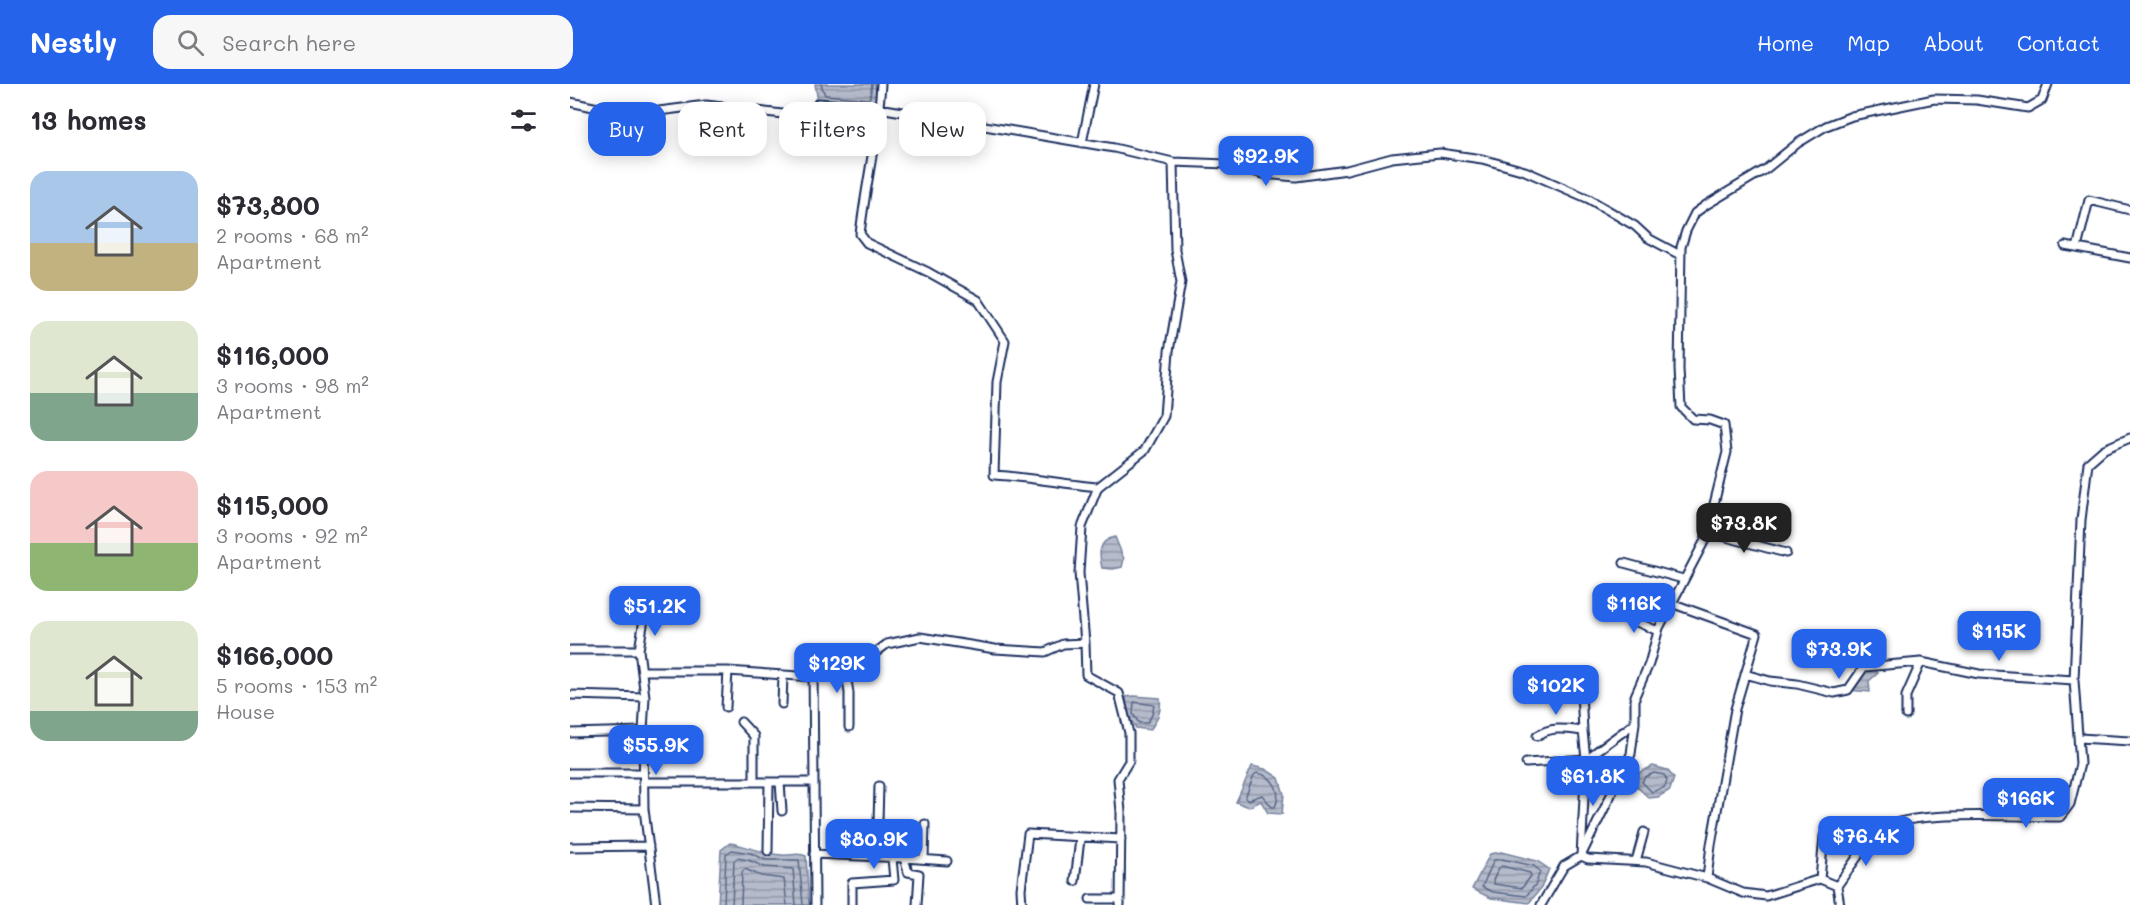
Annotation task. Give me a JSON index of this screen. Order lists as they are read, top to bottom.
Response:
{
  "page": {
    "header": "Nestly",
    "search": "Search here",
    "nav": [
      "Home",
      "Map",
      "About",
      "Contact"
    ],
    "heading": "13 homes",
    "chip": [
      "Buy",
      "Rent",
      "Filters",
      "New"
    ],
    "price": [
      "$92.9K",
      "$73.8K",
      "$116K",
      "$51.2K",
      "$115K",
      "$73.9K",
      "$129K",
      "$102K",
      "$55.9K",
      "$61.8K",
      "$166K",
      "$76.4K",
      "$80.9K"
    ],
    "list": [
      {
        "name": "$73,800",
        "note": "2 rooms · 68 m² · Apartment"
      },
      {
        "name": "$116,000",
        "note": "3 rooms · 98 m² · Apartment"
      },
      {
        "name": "$115,000",
        "note": "3 rooms · 92 m² · Apartment"
      },
      {
        "name": "$166,000",
        "note": "5 rooms · 153 m² · House"
      }
    ]
  }
}
